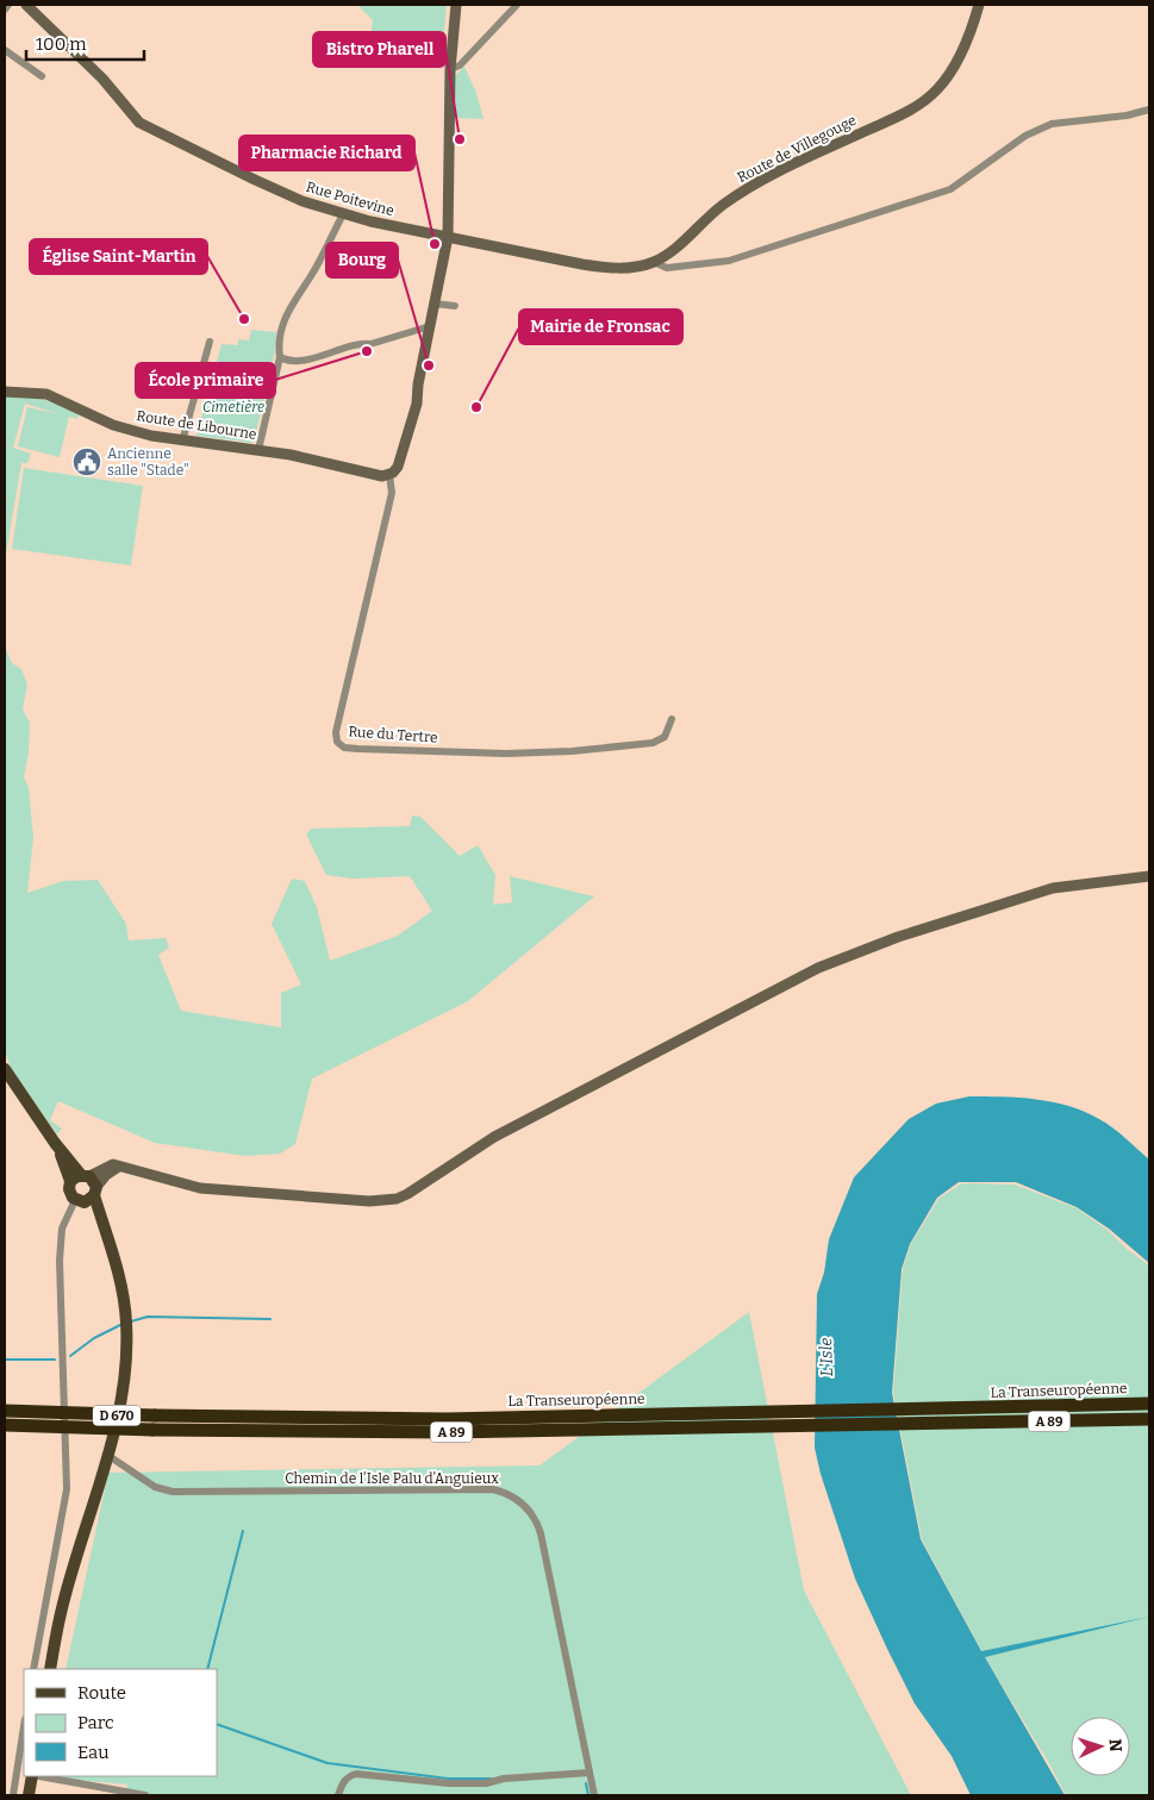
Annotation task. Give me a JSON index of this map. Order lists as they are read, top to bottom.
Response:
{
  "streets": {
    "highway": ["La Transeuropéenne", "A 89"],
    "main road": ["D 670"],
    "street": [
      "Route de Villegouge",
      "Rue Poitevine",
      "Route de Libourne",
      "Rue du Tertre",
      "Chemin de l'Isle Palu d’Anguieux"
    ]
  },
  "crossings": [
    ["Route de Villegouge", "Rue Poitevine"],
    ["Route de Libourne", "Rue du Tertre"],
    ["D 670", "Chemin de l'Isle Palu d’Anguieux"]
  ],
  "water": ["L'Isle"],
  "parks": ["Cimetière"],
  "places": {
    "other": [
      "Bistro Pharell",
      "Pharmacie Richard",
      "Église Saint-Martin",
      "École primaire",
      "Bourg",
      "Mairie de Fronsac"
    ],
    "public building": ["Ancienne salle \"Stade\""]
  },
  "legend": ["Route", "Parc", "Eau"],
  "scale_bar": "100 m",
  "north": "right"
}
